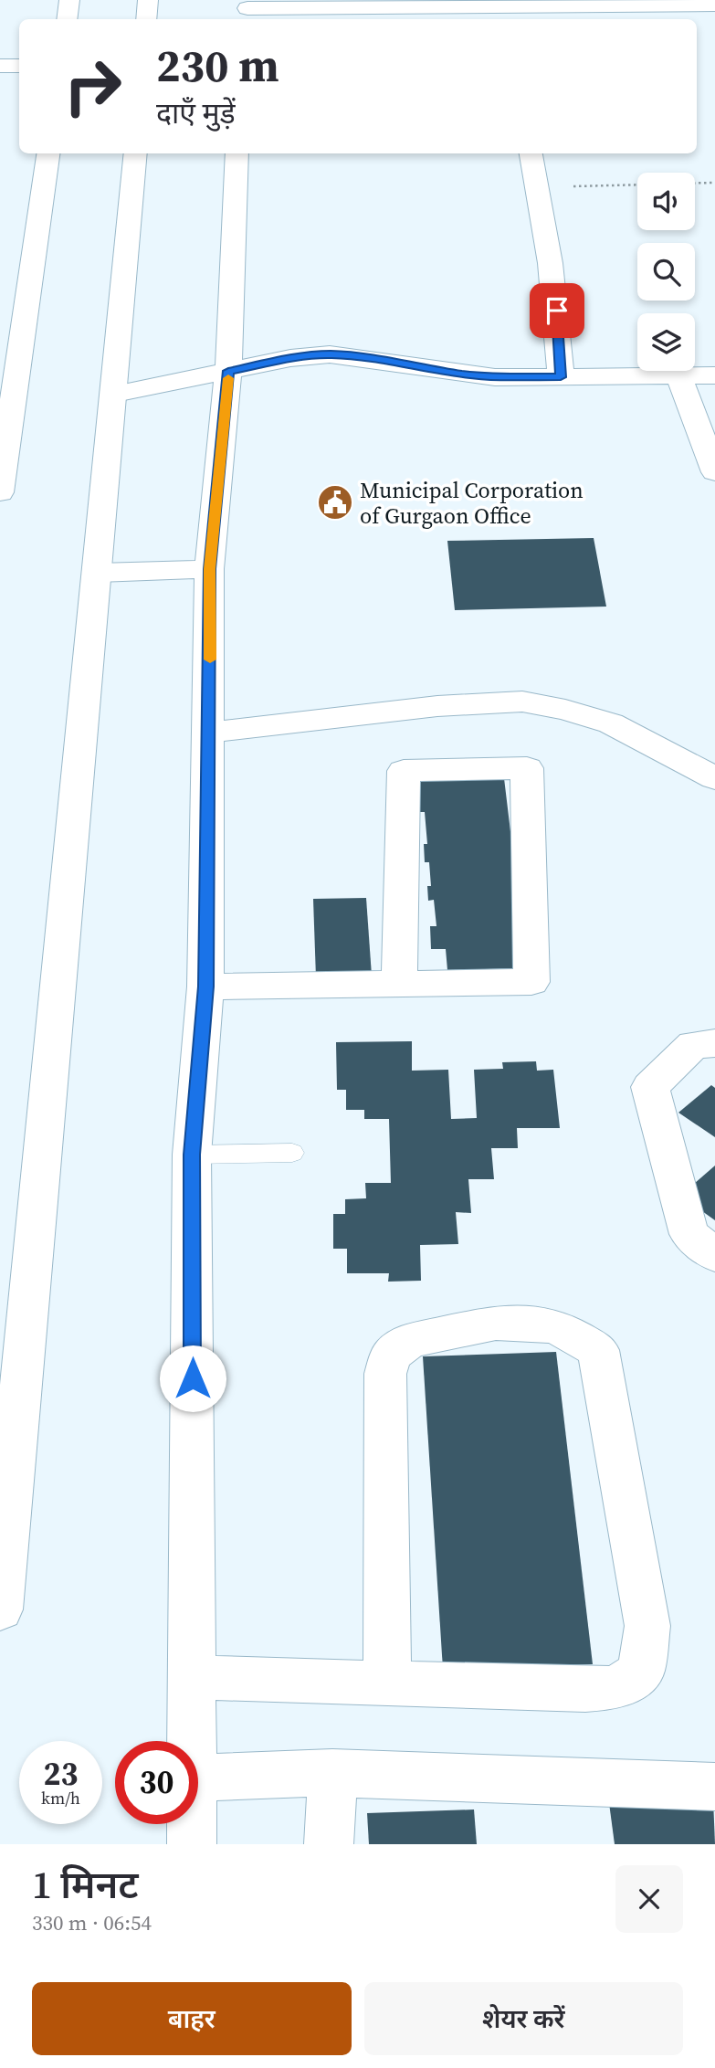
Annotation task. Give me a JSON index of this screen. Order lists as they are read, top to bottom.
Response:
{
  "places": {
    "public building": ["Municipal Corporation of Gurgaon Office"]
  },
  "page": {
    "turn": ["230 m", "दाएँ मुड़ें"],
    "speed": "23 km/h",
    "limit": "30",
    "heading": ["1 मिनट", "330 m · 06:54"],
    "buttons": ["बाहर", "शेयर करें"]
  }
}
